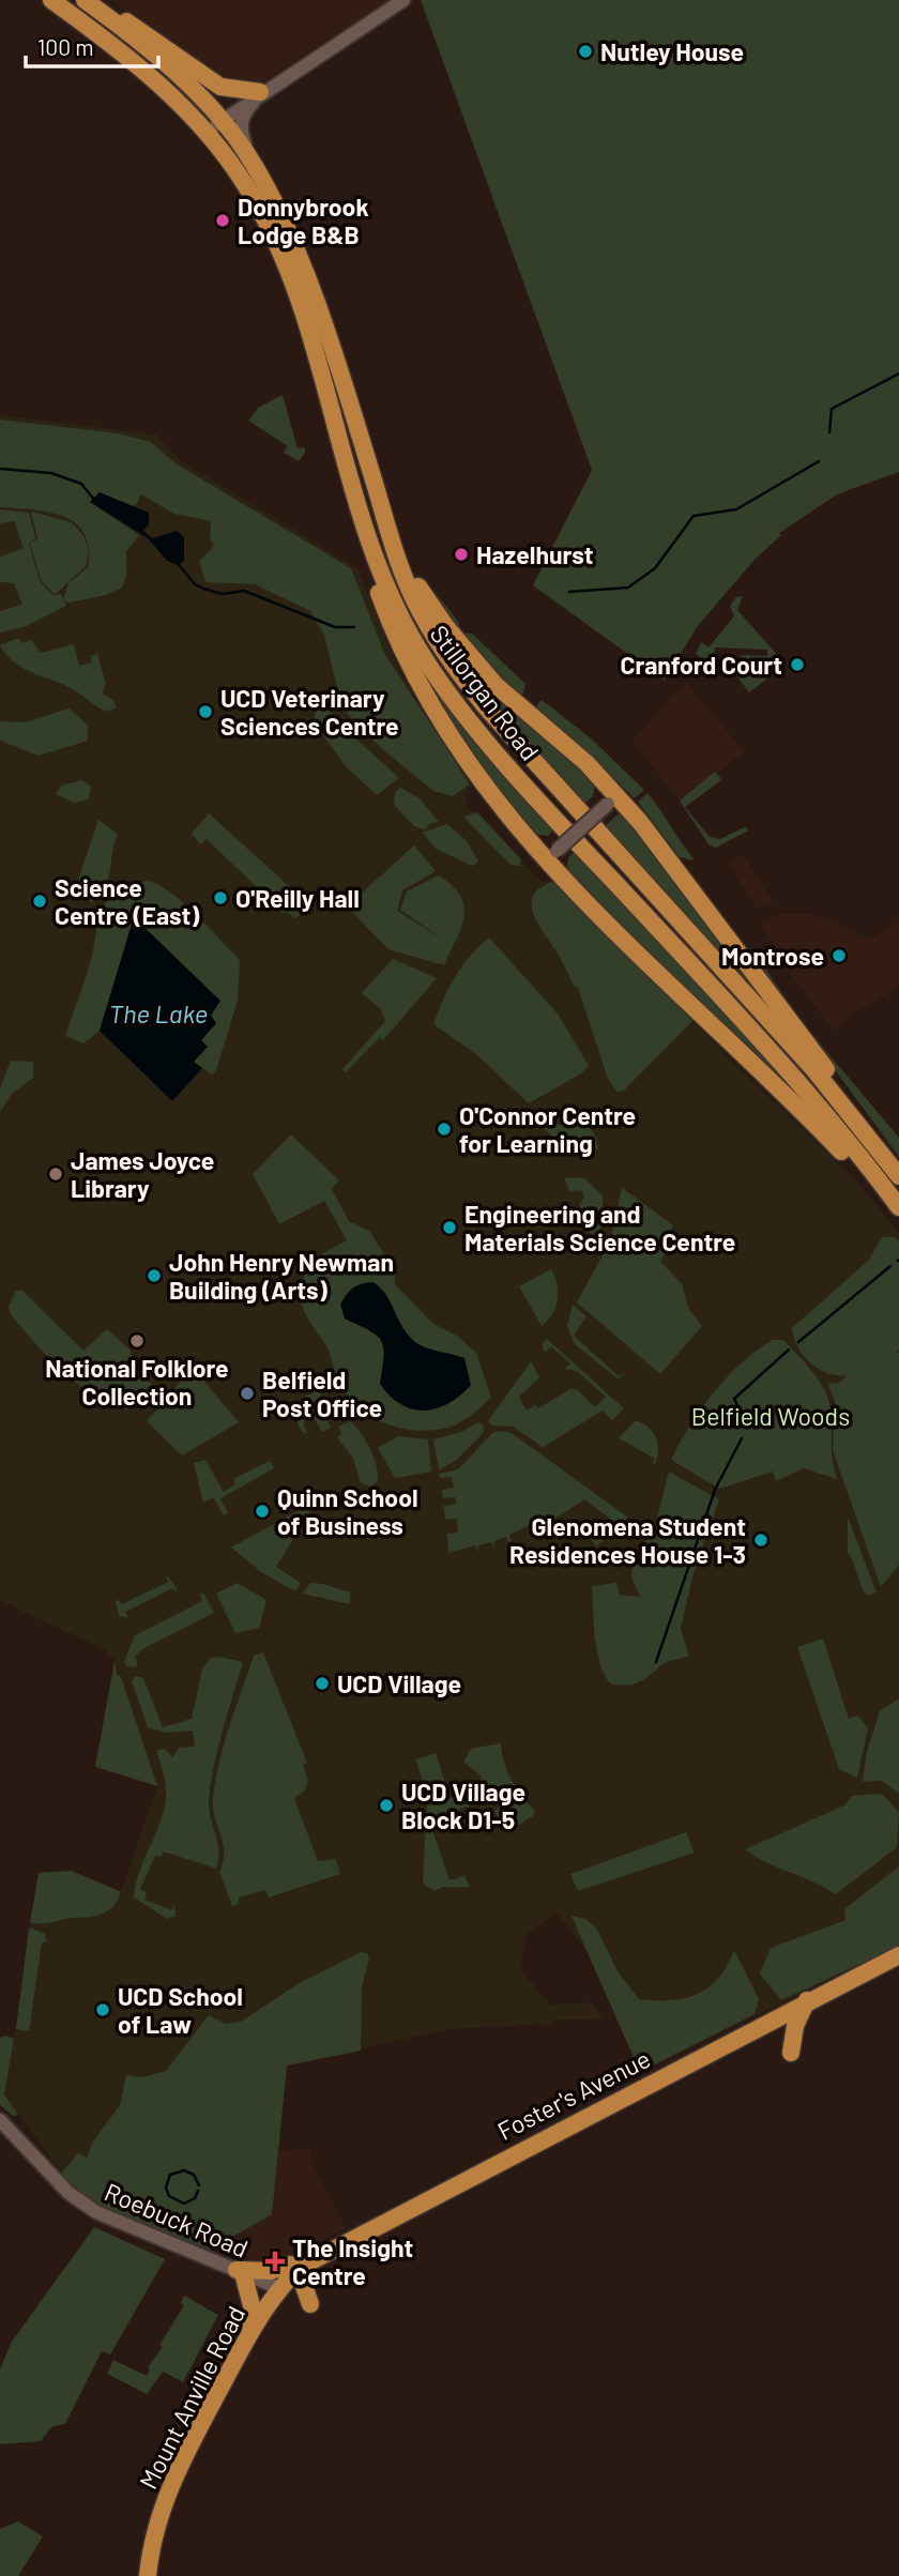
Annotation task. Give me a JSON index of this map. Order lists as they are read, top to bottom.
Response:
{
  "streets": {
    "main road": ["Stillorgan Road", "Foster's Avenue", "Mount Anville Road"],
    "street": ["Roebuck Road"]
  },
  "crossings": [
    ["Foster's Avenue", "Roebuck Road"],
    ["Foster's Avenue", "Mount Anville Road"],
    ["Roebuck Road", "Mount Anville Road"]
  ],
  "water": ["The Lake"],
  "parks": ["Belfield Woods"],
  "places": {
    "other": [
      "Nutley House",
      "Donnybrook Lodge B&B",
      "Hazelhurst",
      "Cranford Court",
      "UCD Veterinary Sciences Centre",
      "O'Reilly Hall",
      "Science Centre (East)",
      "Montrose",
      "O'Connor Centre for Learning",
      "James Joyce Library",
      "Engineering and Materials Science Centre",
      "John Henry Newman Building (Arts)",
      "National Folklore Collection",
      "Belfield Post Office",
      "Quinn School of Business",
      "Glenomena Student Residences House 1-3",
      "UCD Village",
      "UCD Village Block D1-5",
      "UCD School of Law"
    ],
    "health": ["The Insight Centre"]
  },
  "scale_bar": "100 m"
}
